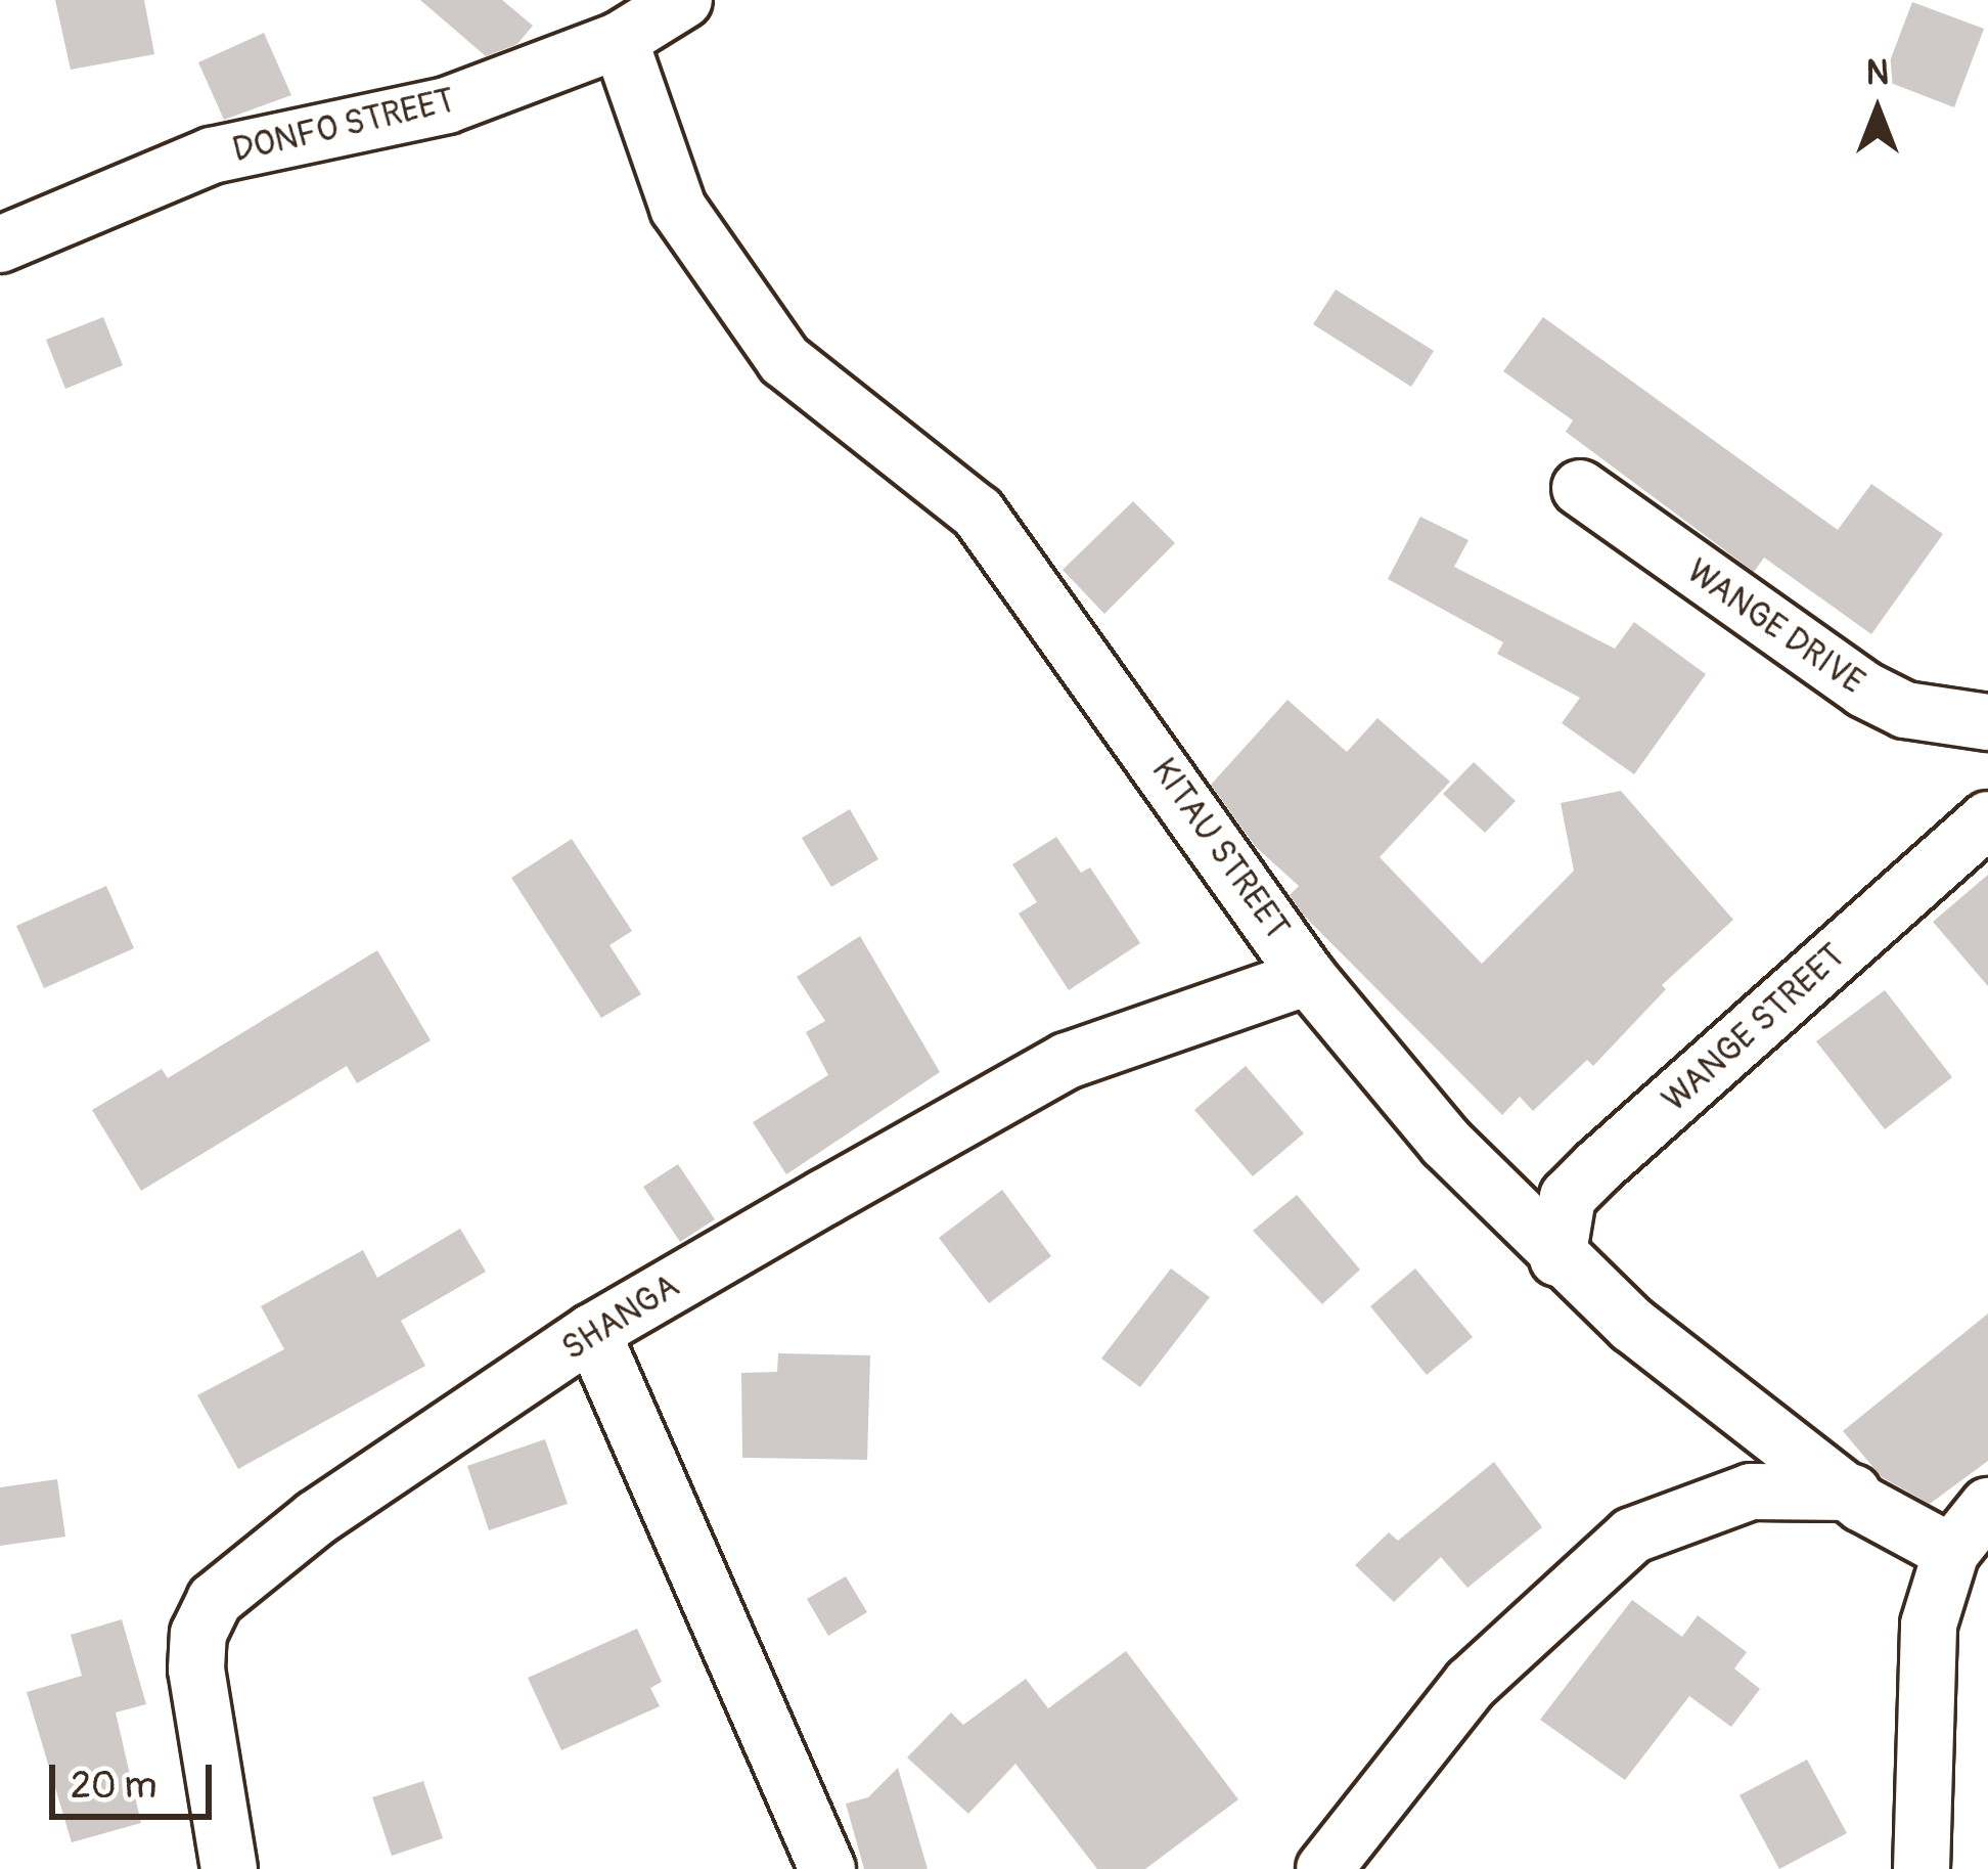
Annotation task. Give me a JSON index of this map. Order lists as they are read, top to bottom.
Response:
{
  "streets": {
    "street": [
      "DONFO STREET",
      "WANGE DRIVE",
      "KITAU STREET",
      "WANGE STREET",
      "SHANGA"
    ]
  },
  "crossings": [
    ["DONFO STREET", "KITAU STREET"],
    ["KITAU STREET", "WANGE STREET"],
    ["KITAU STREET", "SHANGA"]
  ],
  "scale_bar": "20 m",
  "north": "top"
}
